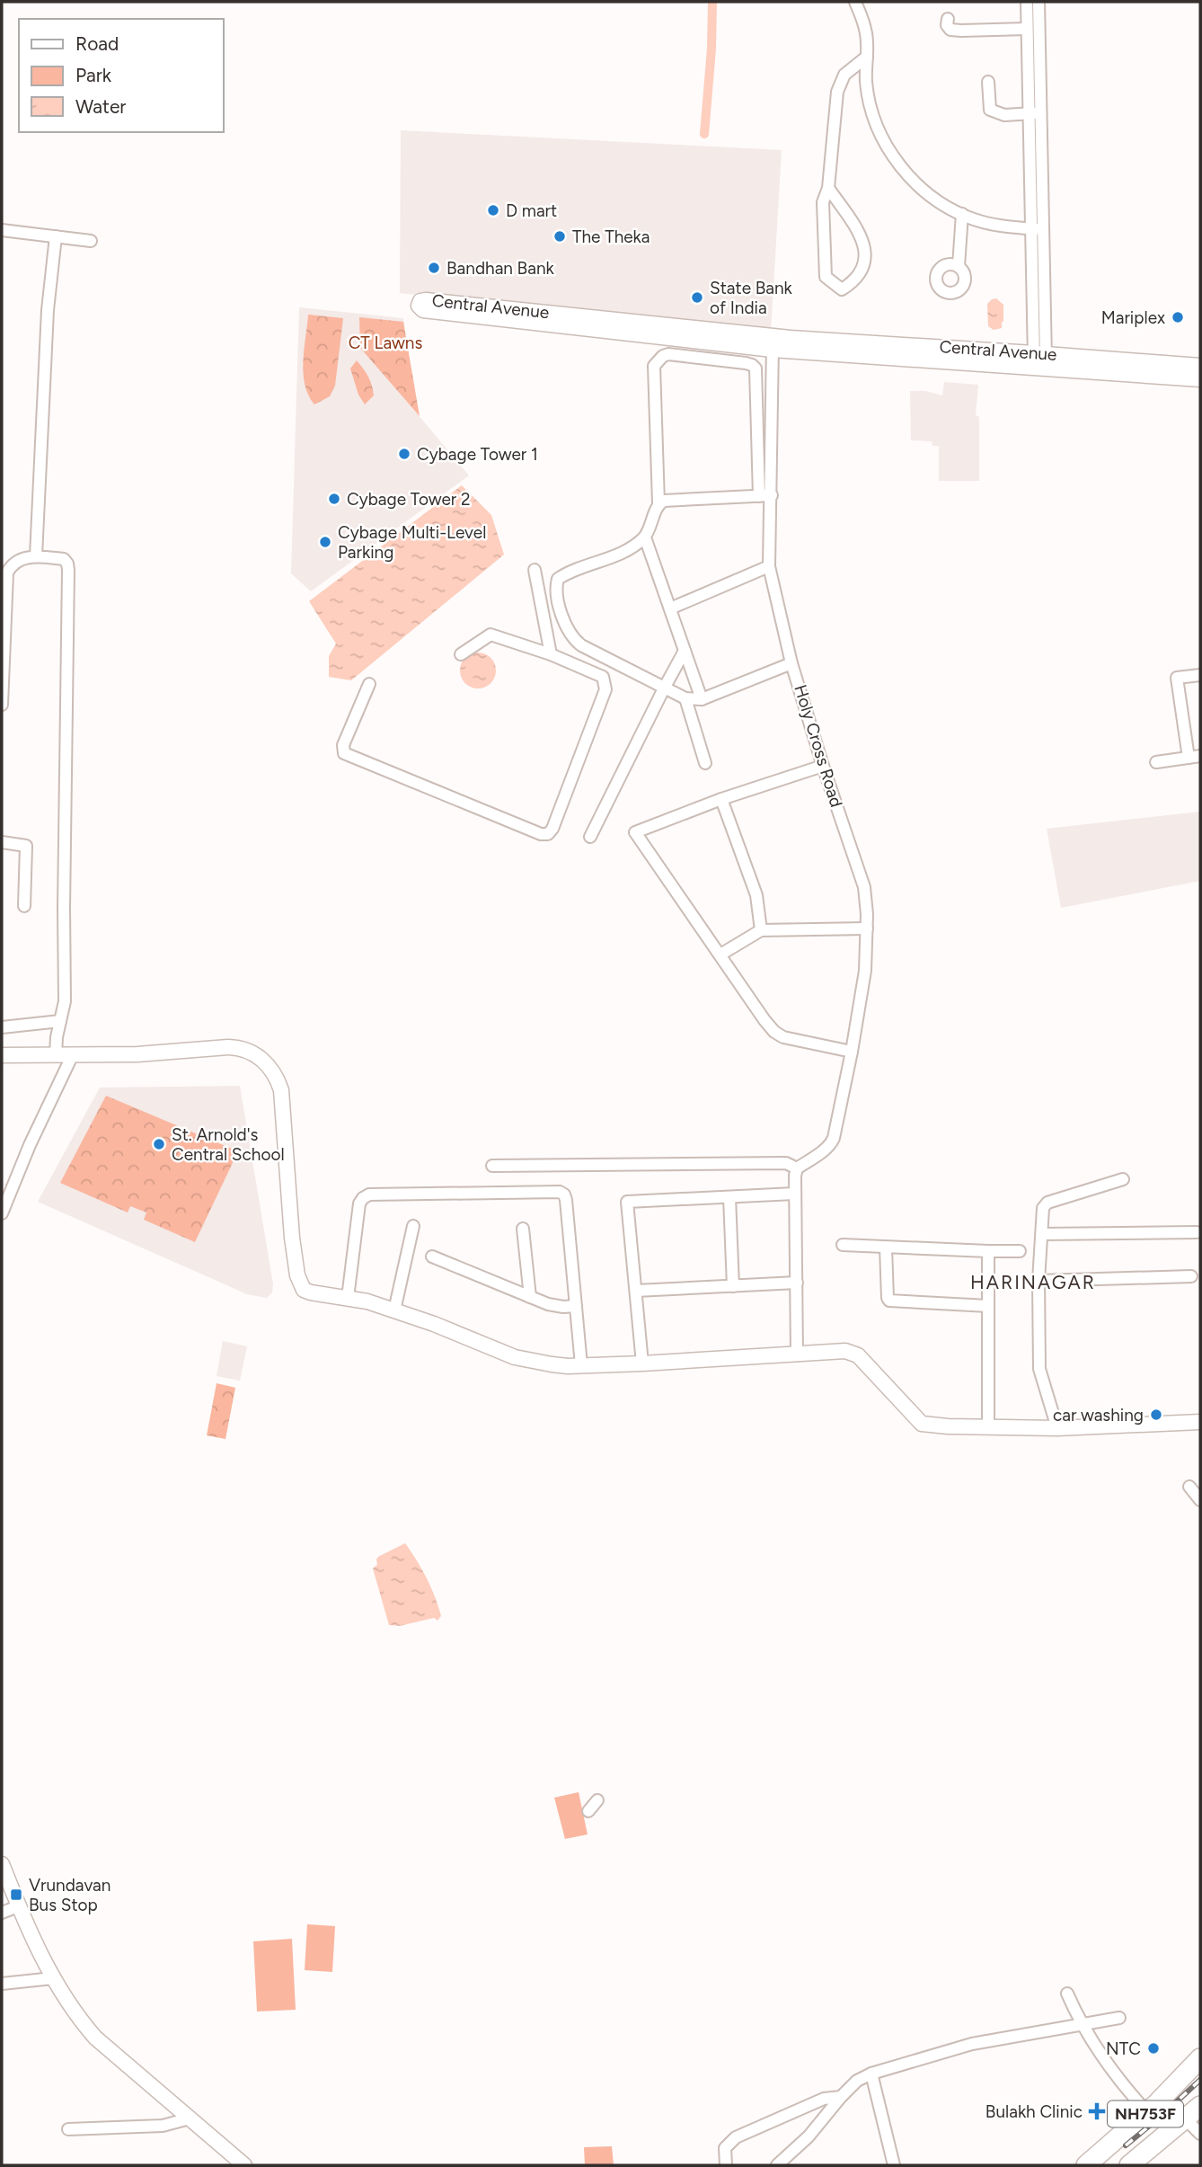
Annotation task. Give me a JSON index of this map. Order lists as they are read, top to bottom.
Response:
{
  "streets": {
    "highway": ["NH753F"],
    "street": ["Central Avenue", "Holy Cross Road"]
  },
  "crossings": [
    ["Central Avenue", "Holy Cross Road"]
  ],
  "districts": ["HARINAGAR"],
  "parks": ["CT Lawns"],
  "places": {
    "other": [
      "D mart",
      "The Theka",
      "Bandhan Bank",
      "State Bank of India",
      "Mariplex",
      "Cybage Tower 1",
      "Cybage Tower 2",
      "Cybage Multi-Level Parking",
      "St. Arnold's Central School",
      "car washing",
      "NTC"
    ],
    "transit": ["Vrundavan Bus Stop"],
    "health": ["Bulakh Clinic"]
  },
  "legend": ["Road", "Park", "Water"]
}
